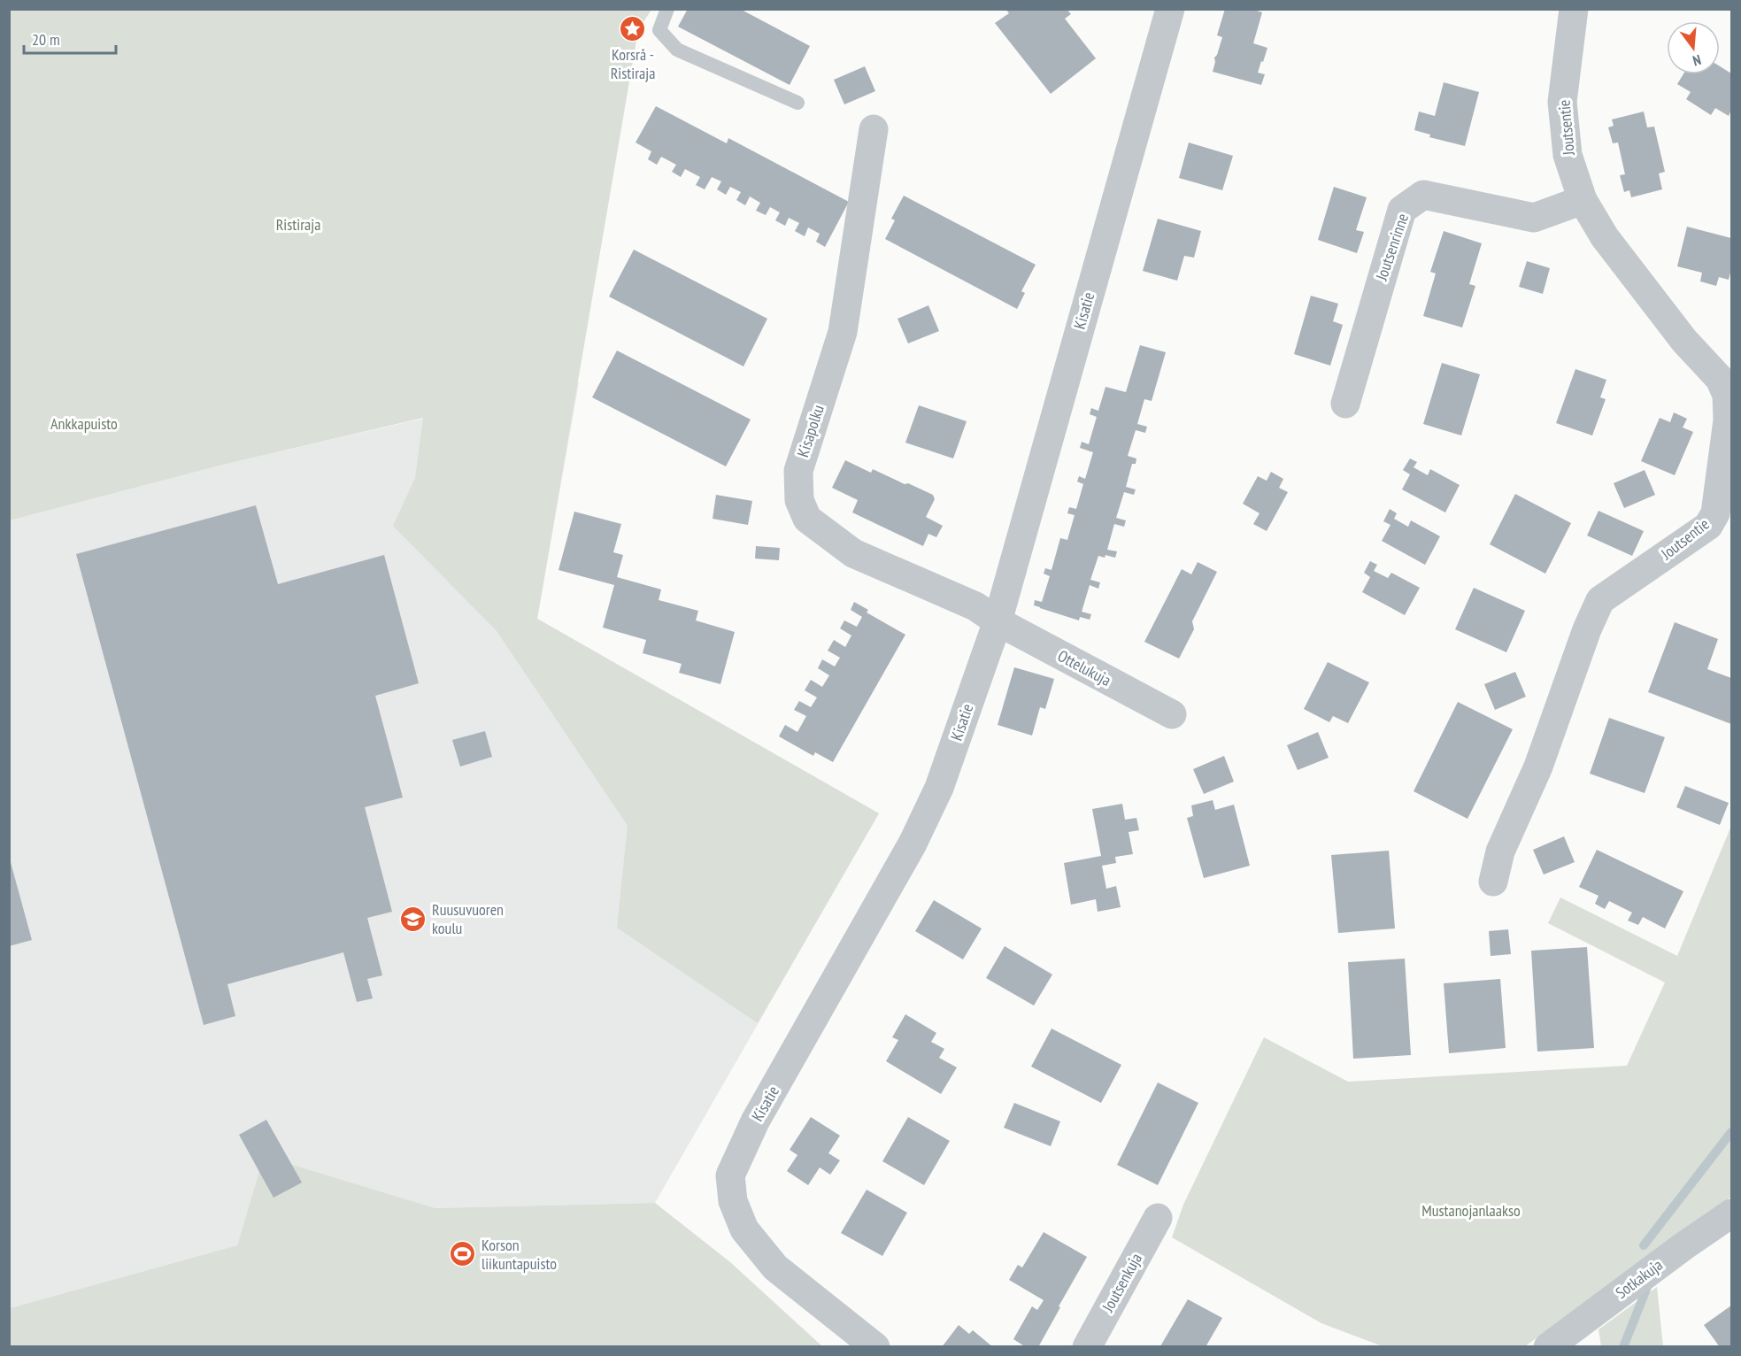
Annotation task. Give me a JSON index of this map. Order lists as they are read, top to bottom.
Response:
{
  "streets": {
    "street": [
      "Joutsentie",
      "Joutsenrinne",
      "Kisatie",
      "Kisapolku",
      "Ottelukuja",
      "Sotkakuja",
      "Joutsenkuja"
    ]
  },
  "crossings": [
    ["Joutsentie", "Joutsenrinne"],
    ["Kisatie", "Kisapolku"],
    ["Kisatie", "Ottelukuja"],
    ["Kisapolku", "Ottelukuja"]
  ],
  "parks": ["Ristiraja", "Ankkapuisto", "Mustanojanlaakso"],
  "places": {
    "place": ["Korsrå - Ristiraja"],
    "school or university": ["Ruusuvuoren koulu"],
    "sports": ["Korson liikuntapuisto"]
  },
  "scale_bar": "20 m",
  "north": "bottom"
}
